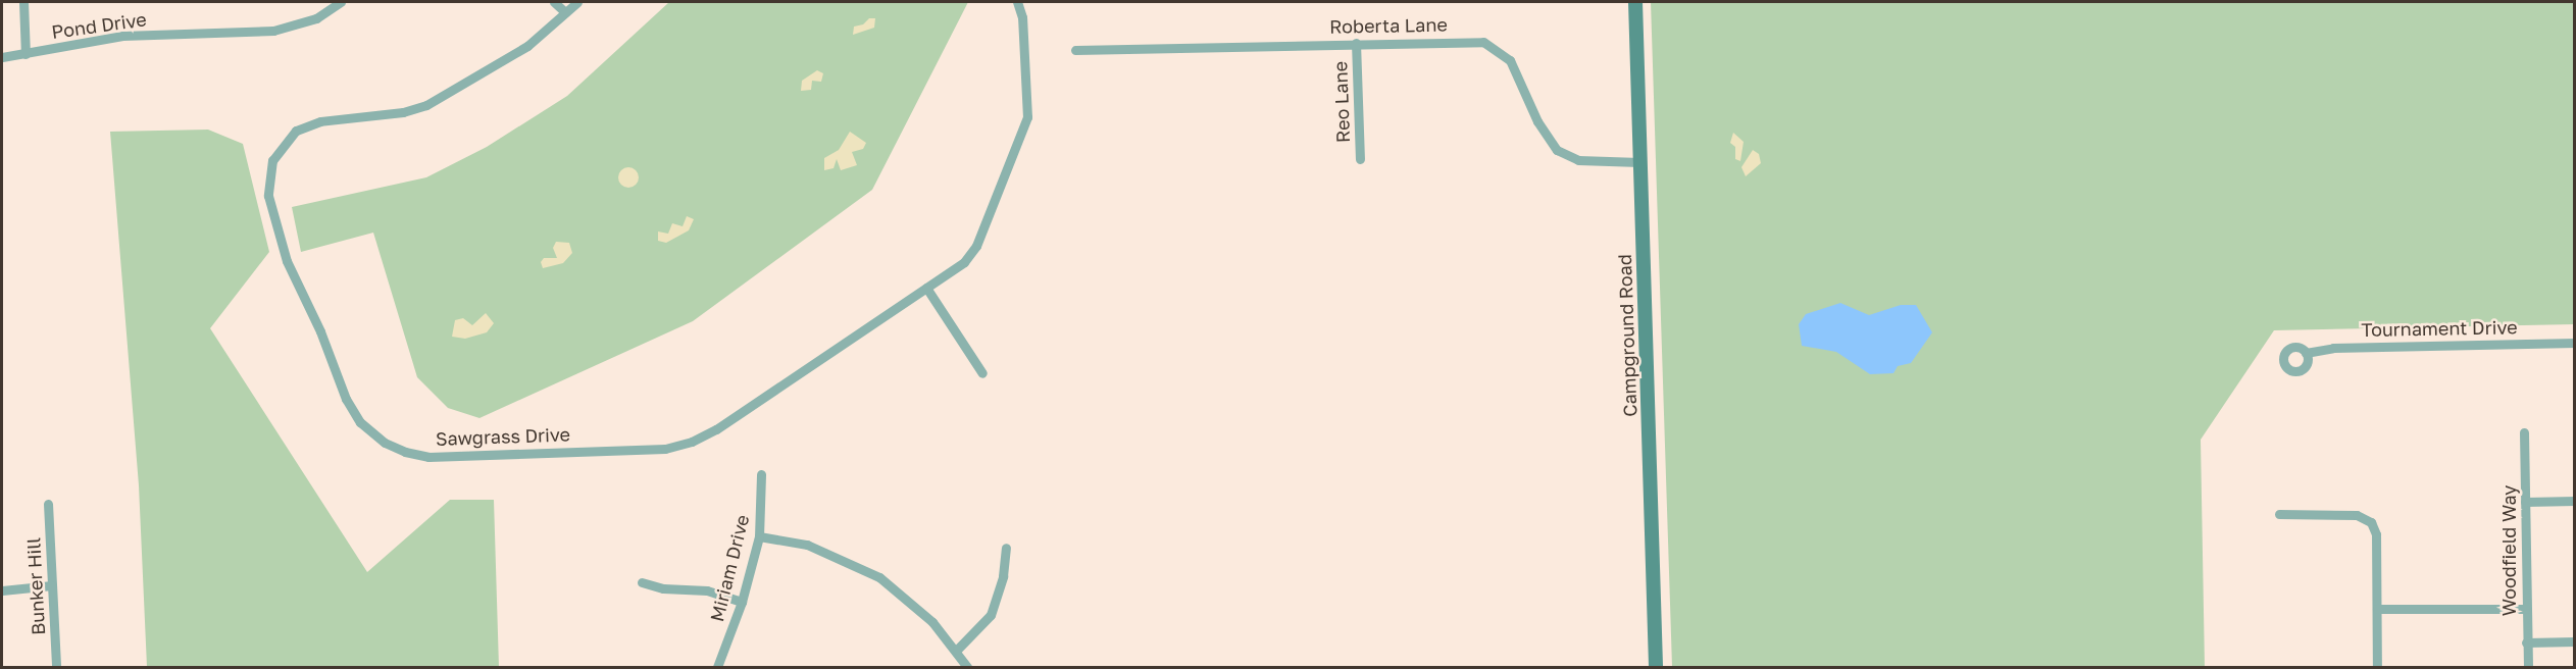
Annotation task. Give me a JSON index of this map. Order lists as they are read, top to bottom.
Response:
{
  "streets": {
    "street": [
      "Pond Drive",
      "Roberta Lane",
      "Reo Lane",
      "Tournament Drive",
      "Campground Road",
      "Sawgrass Drive",
      "Woodfield Way",
      "Miriam Drive",
      "Bunker Hill"
    ]
  },
  "crossings": [
    ["Roberta Lane", "Reo Lane"],
    ["Roberta Lane", "Campground Road"]
  ]
}
